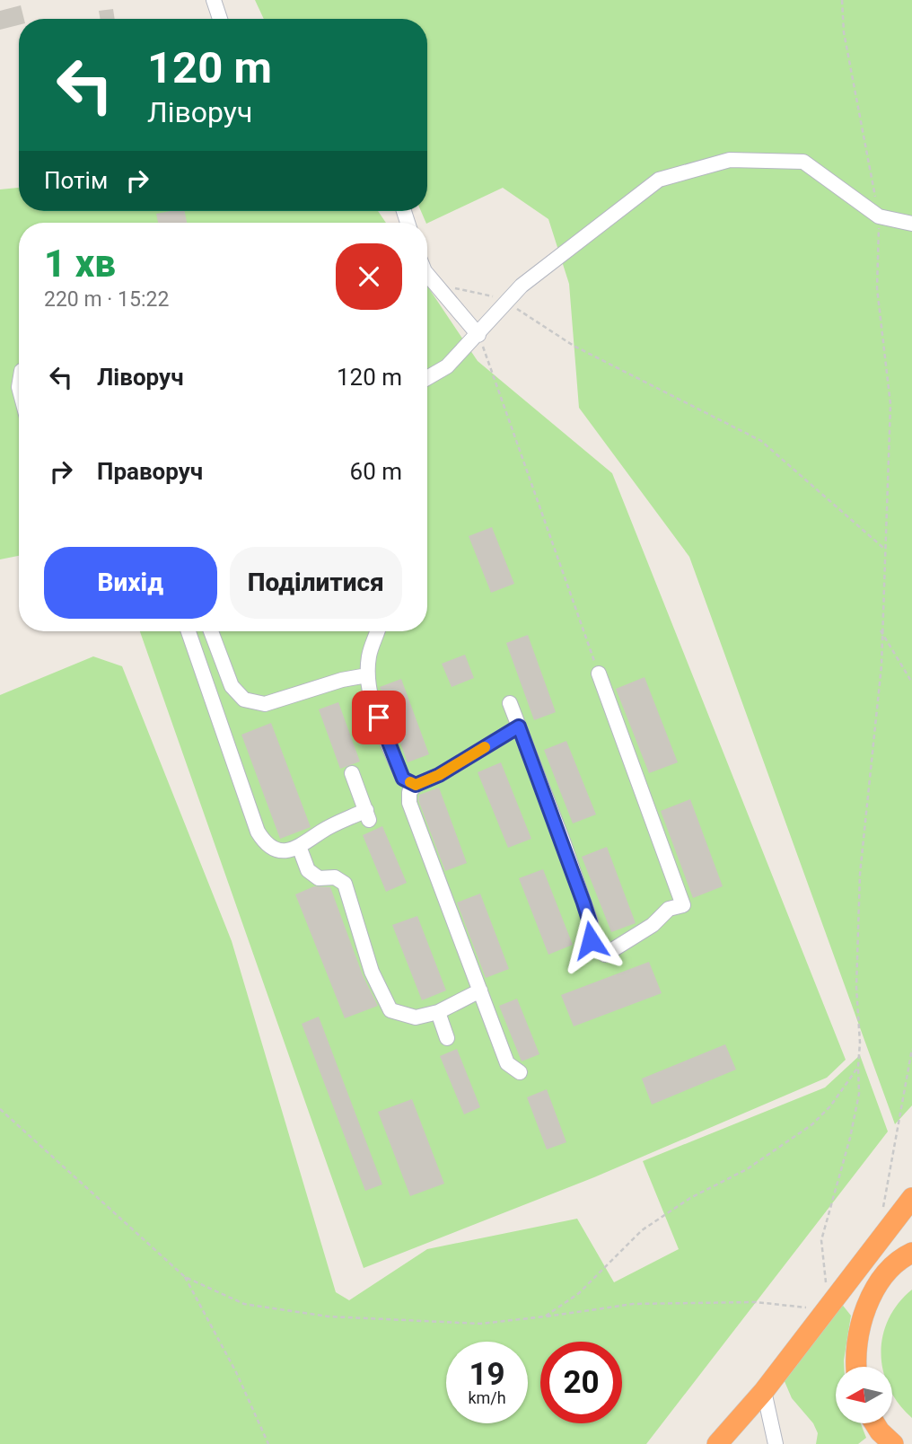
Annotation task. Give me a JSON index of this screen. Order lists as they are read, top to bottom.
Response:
{
  "north": "left",
  "page": {
    "turn": ["120 m", "Ліворуч"],
    "then": "Потім",
    "heading": ["1 хв", "220 m · 15:22"],
    "list": [
      {
        "name": "Ліворуч",
        "value": "120 m"
      },
      {
        "name": "Праворуч",
        "value": "60 m"
      }
    ],
    "buttons": ["Вихід", "Поділитися"],
    "speed": "19 km/h",
    "limit": "20"
  }
}
